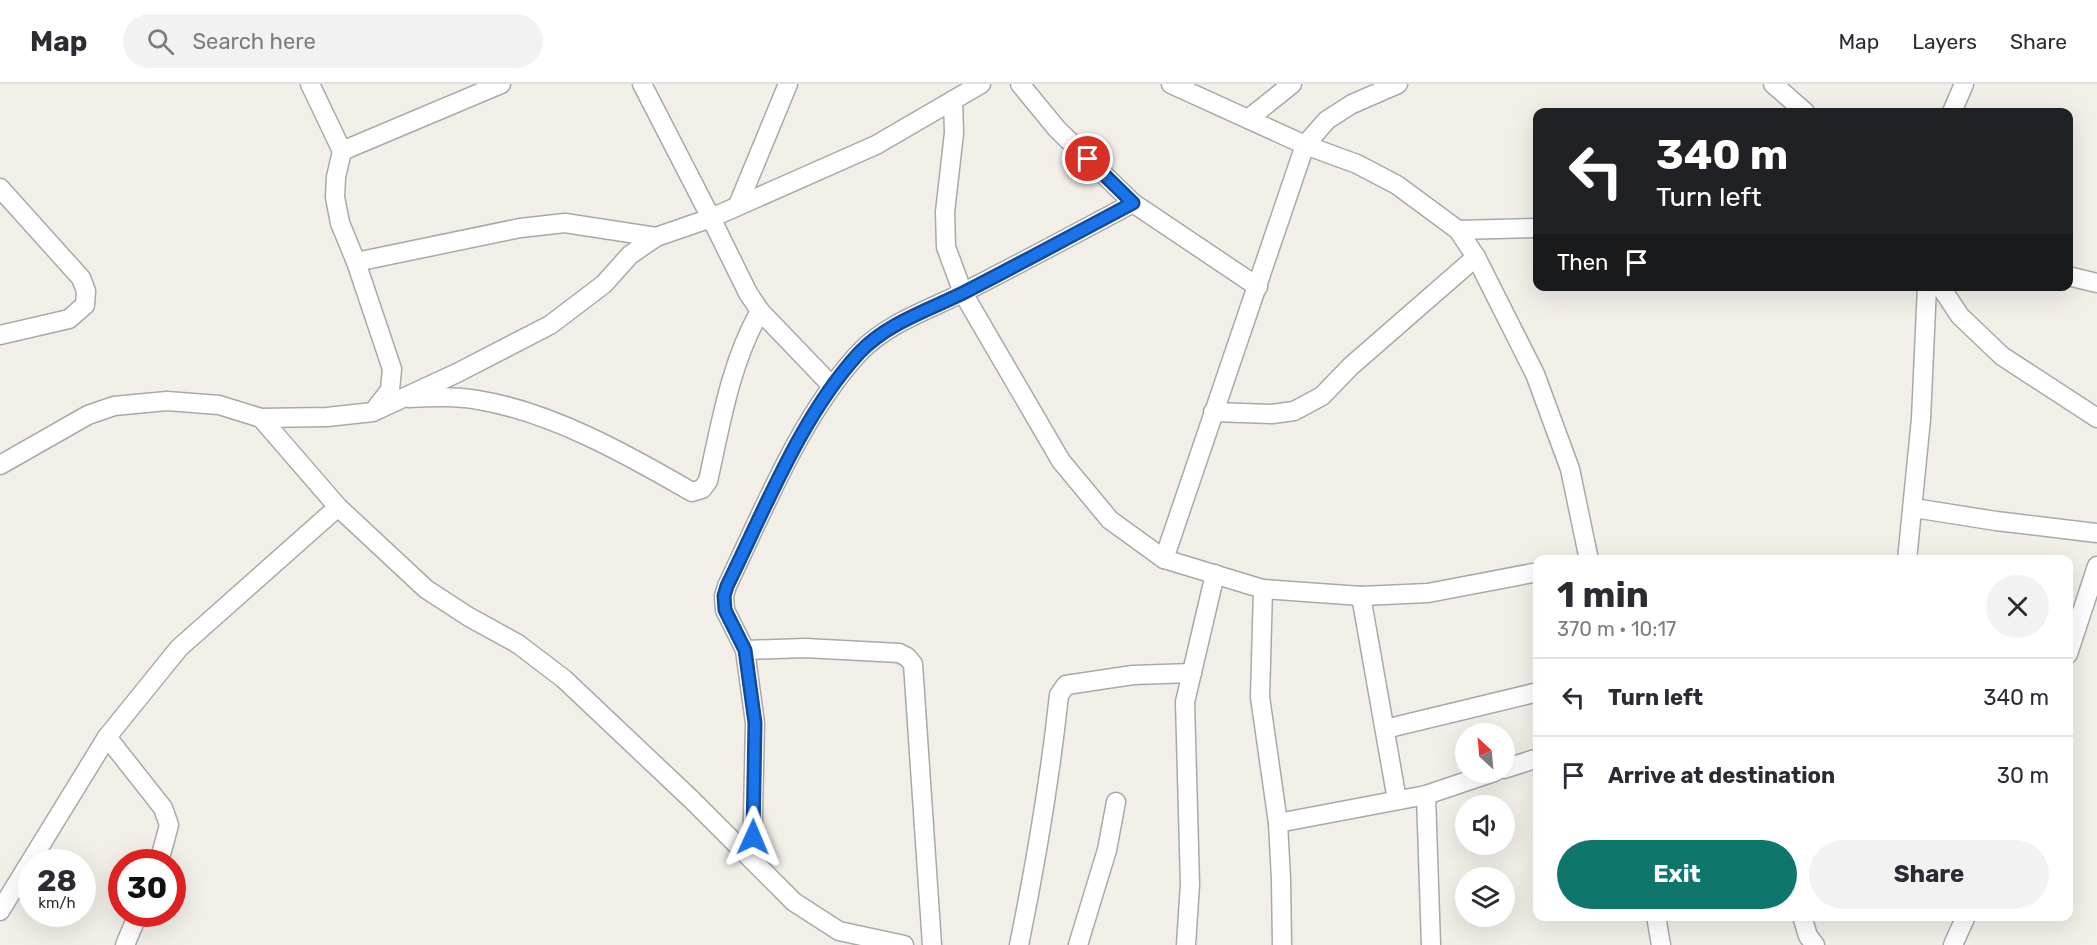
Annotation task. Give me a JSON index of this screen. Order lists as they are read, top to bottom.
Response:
{
  "north": "top left",
  "page": {
    "header": "Map",
    "search": "Search here",
    "nav": ["Map", "Layers", "Share"],
    "turn": ["340 m", "Turn left"],
    "then": "Then",
    "heading": ["1 min", "370 m · 10:17"],
    "list": [
      {
        "name": "Turn left",
        "value": "340 m"
      },
      {
        "name": "Arrive at destination",
        "value": "30 m"
      }
    ],
    "buttons": ["Exit", "Share"],
    "speed": "28 km/h",
    "limit": "30"
  }
}
